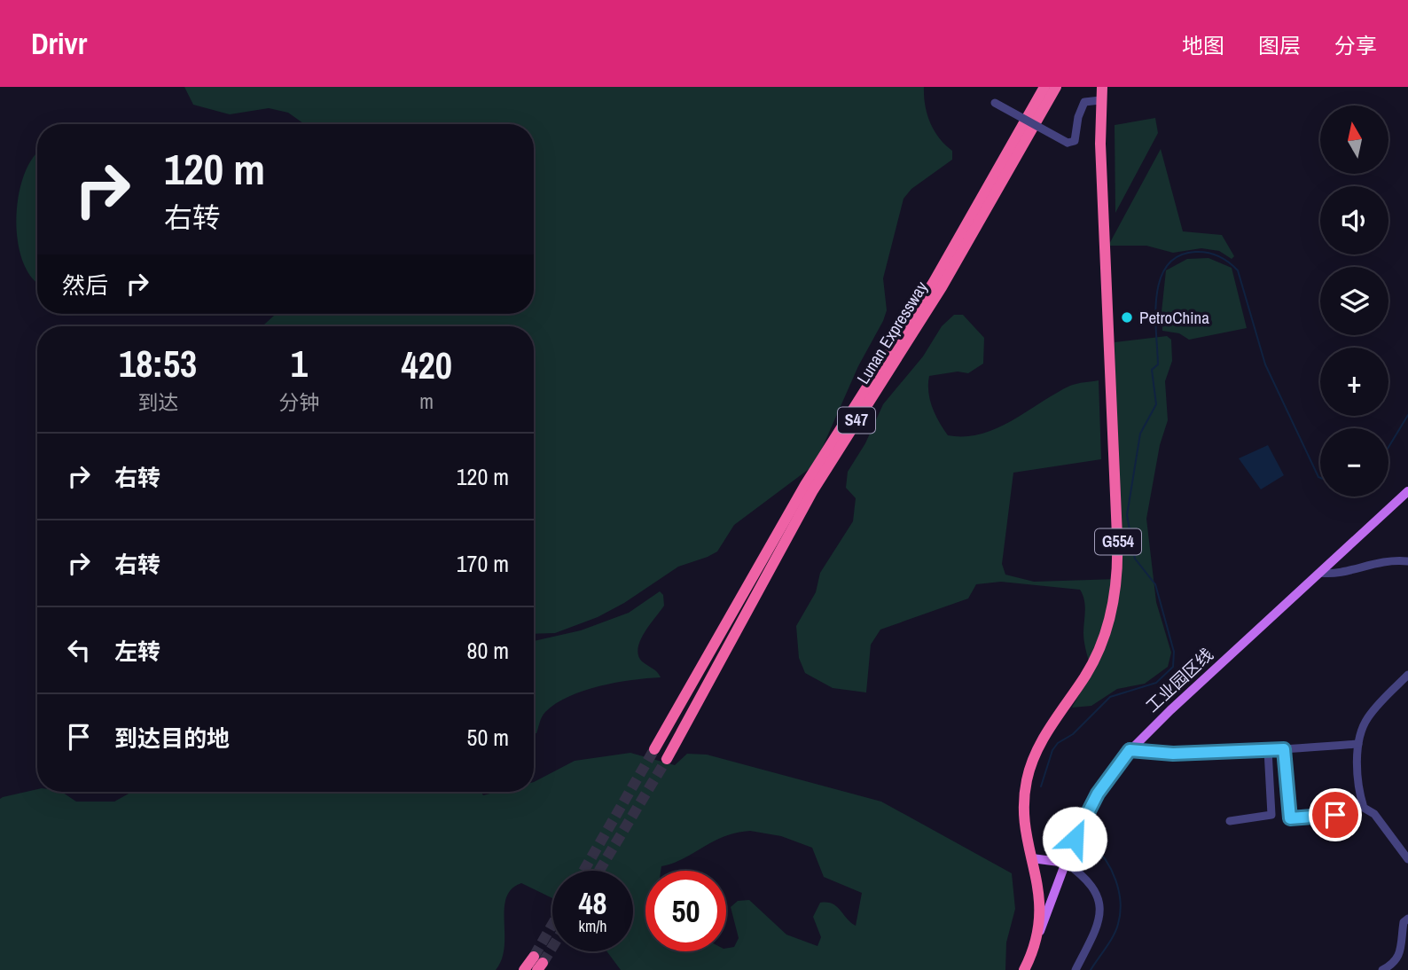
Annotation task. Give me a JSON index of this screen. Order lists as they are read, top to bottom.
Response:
{
  "streets": {
    "highway": ["Lunan Expressway", "S47", "G554"],
    "main road": ["工业园区线"]
  },
  "crossings": [
    ["G554", "工业园区线"]
  ],
  "places": ["PetroChina"],
  "north": "top",
  "page": {
    "header": "Drivr",
    "nav": ["地图", "图层", "分享"],
    "map_buttons": ["+", "−"],
    "turn": ["120 m", "右转"],
    "then": "然后",
    "eta": [
      "18:53",
      "到达",
      "1",
      "分钟",
      "420",
      "m"
    ],
    "list": [
      {
        "name": "右转",
        "value": "120 m"
      },
      {
        "name": "右转",
        "value": "170 m"
      },
      {
        "name": "左转",
        "value": "80 m"
      },
      {
        "name": "到达目的地",
        "value": "50 m"
      }
    ],
    "speed": "48 km/h",
    "limit": "50"
  }
}
